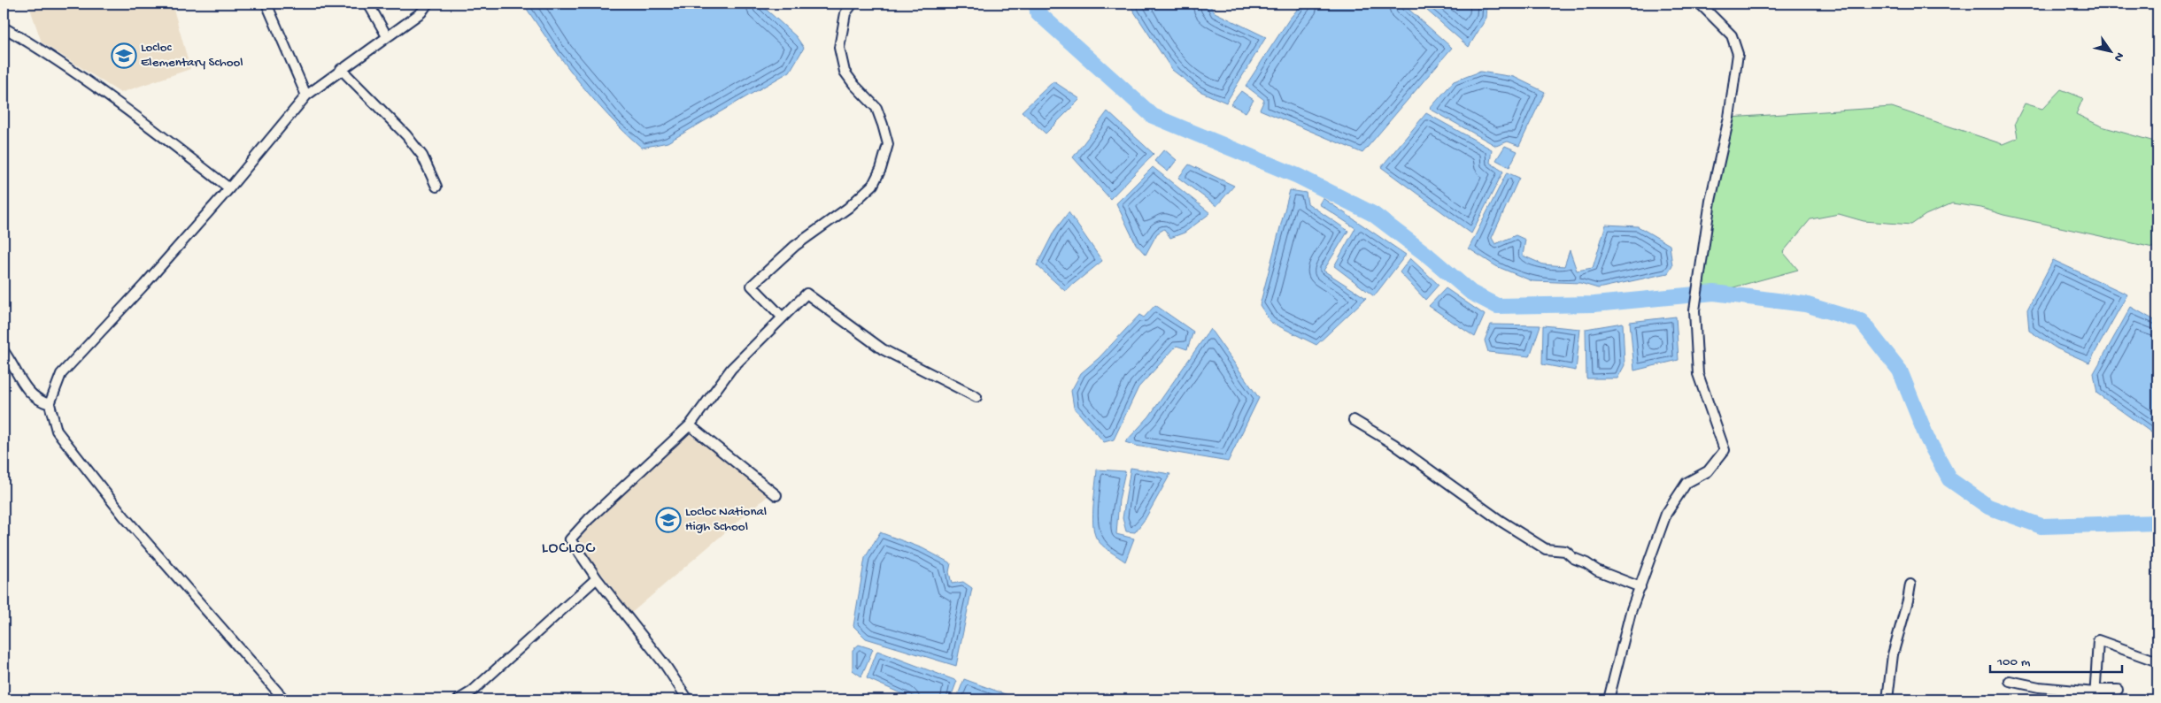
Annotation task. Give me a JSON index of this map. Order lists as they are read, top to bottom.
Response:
{
  "districts": ["LOCLOC"],
  "places": {
    "school or university": ["Locloc Elementary School", "Locloc National High School"]
  },
  "scale_bar": "100 m",
  "north": "bottom right"
}
